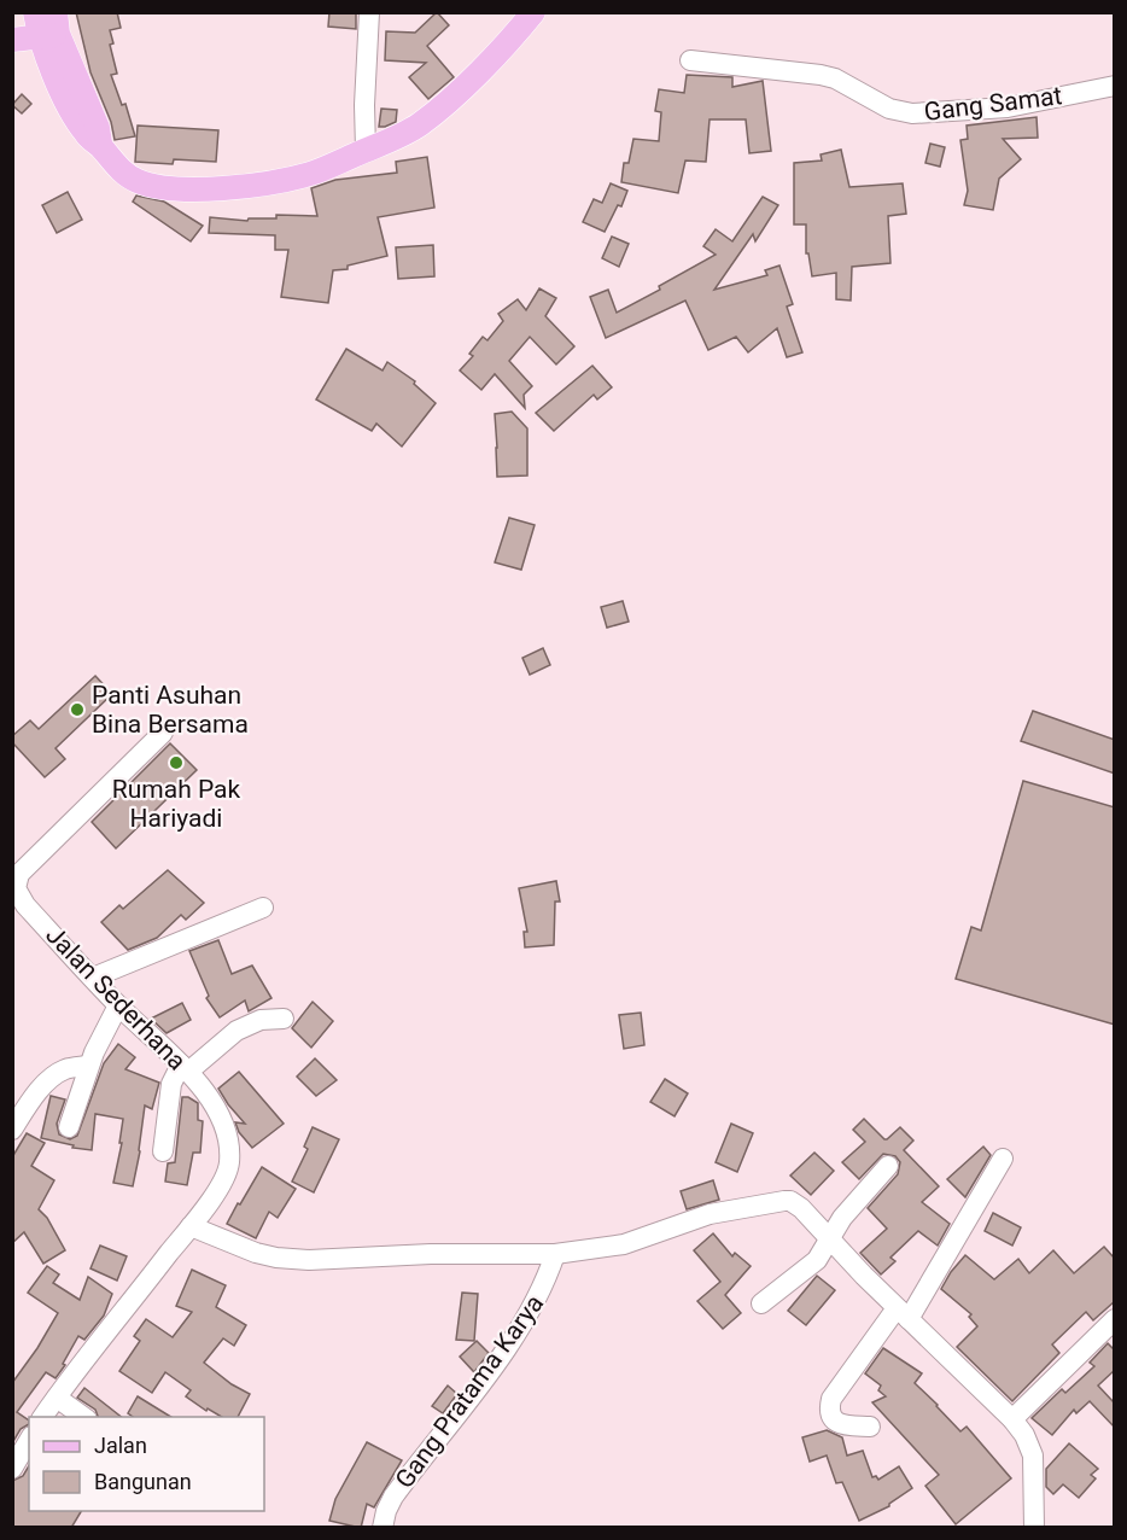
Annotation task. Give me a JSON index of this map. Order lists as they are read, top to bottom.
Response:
{
  "streets": {
    "street": ["Gang Samat", "Jalan Sederhana", "Gang Pratama Karya"]
  },
  "places": ["Panti Asuhan Bina Bersama", "Rumah Pak Hariyadi"],
  "legend": ["Jalan", "Bangunan"]
}
